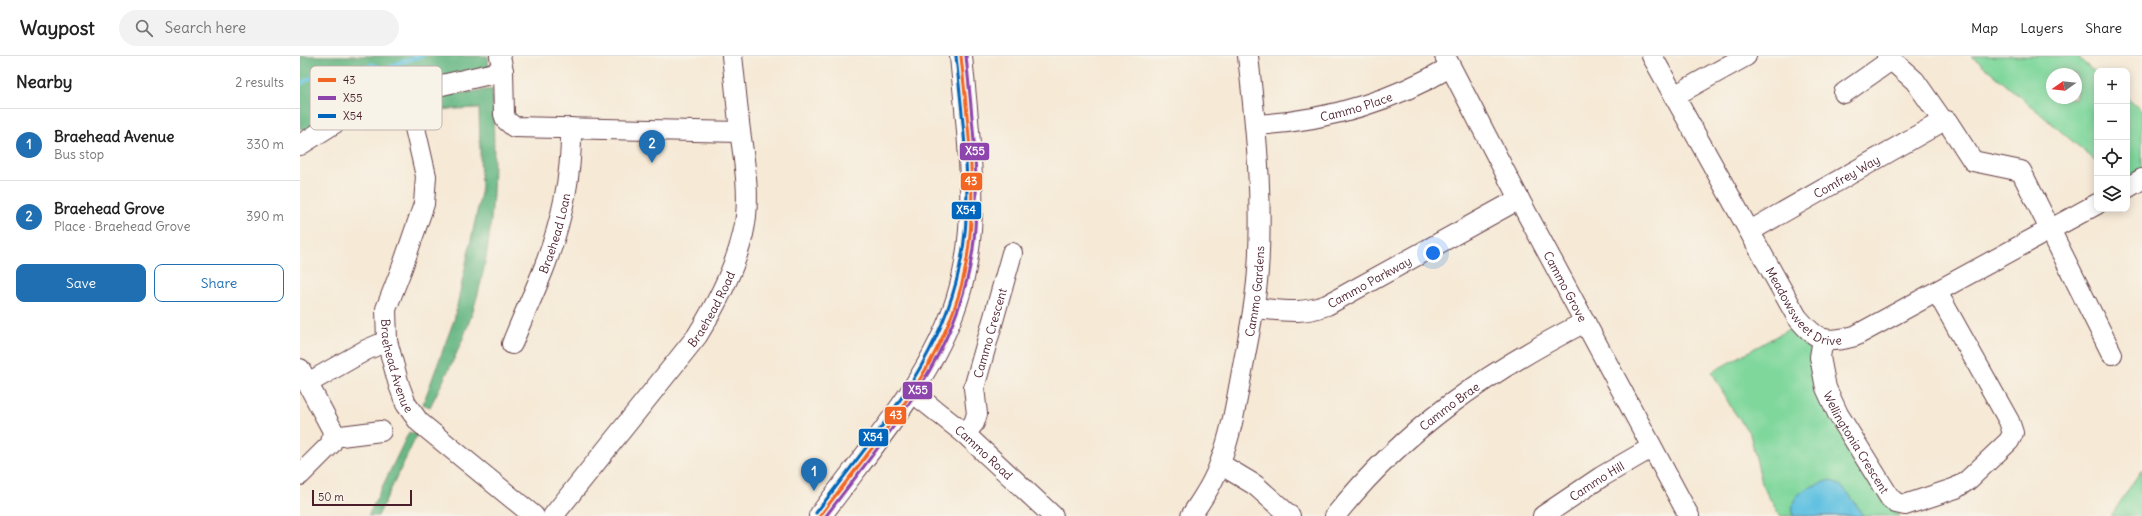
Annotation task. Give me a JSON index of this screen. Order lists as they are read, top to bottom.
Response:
{
  "streets": {
    "street": [
      "Cammo Place",
      "Comfrey Way",
      "Braehead Loan",
      "Cammo Parkway",
      "Cammo Grove",
      "Cammo Gardens",
      "Meadowsweet Drive",
      "Braehead Road",
      "Cammo Crescent",
      "Braehead Avenue",
      "Cammo Brae",
      "Wellingtonia Crescent",
      "Cammo Road",
      "Cammo Hill"
    ]
  },
  "crossings": [
    ["Cammo Place", "Cammo Grove"],
    ["Cammo Place", "Cammo Gardens"],
    ["Comfrey Way", "Meadowsweet Drive"],
    ["Cammo Parkway", "Cammo Grove"],
    ["Cammo Parkway", "Cammo Gardens"],
    ["Cammo Grove", "Cammo Brae"],
    ["Cammo Grove", "Cammo Hill"],
    ["Meadowsweet Drive", "Wellingtonia Crescent"],
    ["Cammo Crescent", "Cammo Road"]
  ],
  "lines": ["transit line 43", "transit line X55", "transit line X54"],
  "legend": ["43", "X55", "X54"],
  "scale_bar": "50 m",
  "north": "left",
  "page": {
    "header": "Waypost",
    "search": "Search here",
    "nav": ["Map", "Layers", "Share"],
    "heading": ["Nearby", "2 results"],
    "map_buttons": ["+", "−"],
    "list": [
      {
        "mark": "1",
        "name": "Braehead Avenue",
        "note": "Bus stop",
        "value": "330 m"
      },
      {
        "mark": "2",
        "name": "Braehead Grove",
        "note": "Place · Braehead Grove",
        "value": "390 m"
      }
    ],
    "pins": ["2", "1"],
    "buttons": ["Save", "Share"],
    "scale": "50 m"
  }
}
